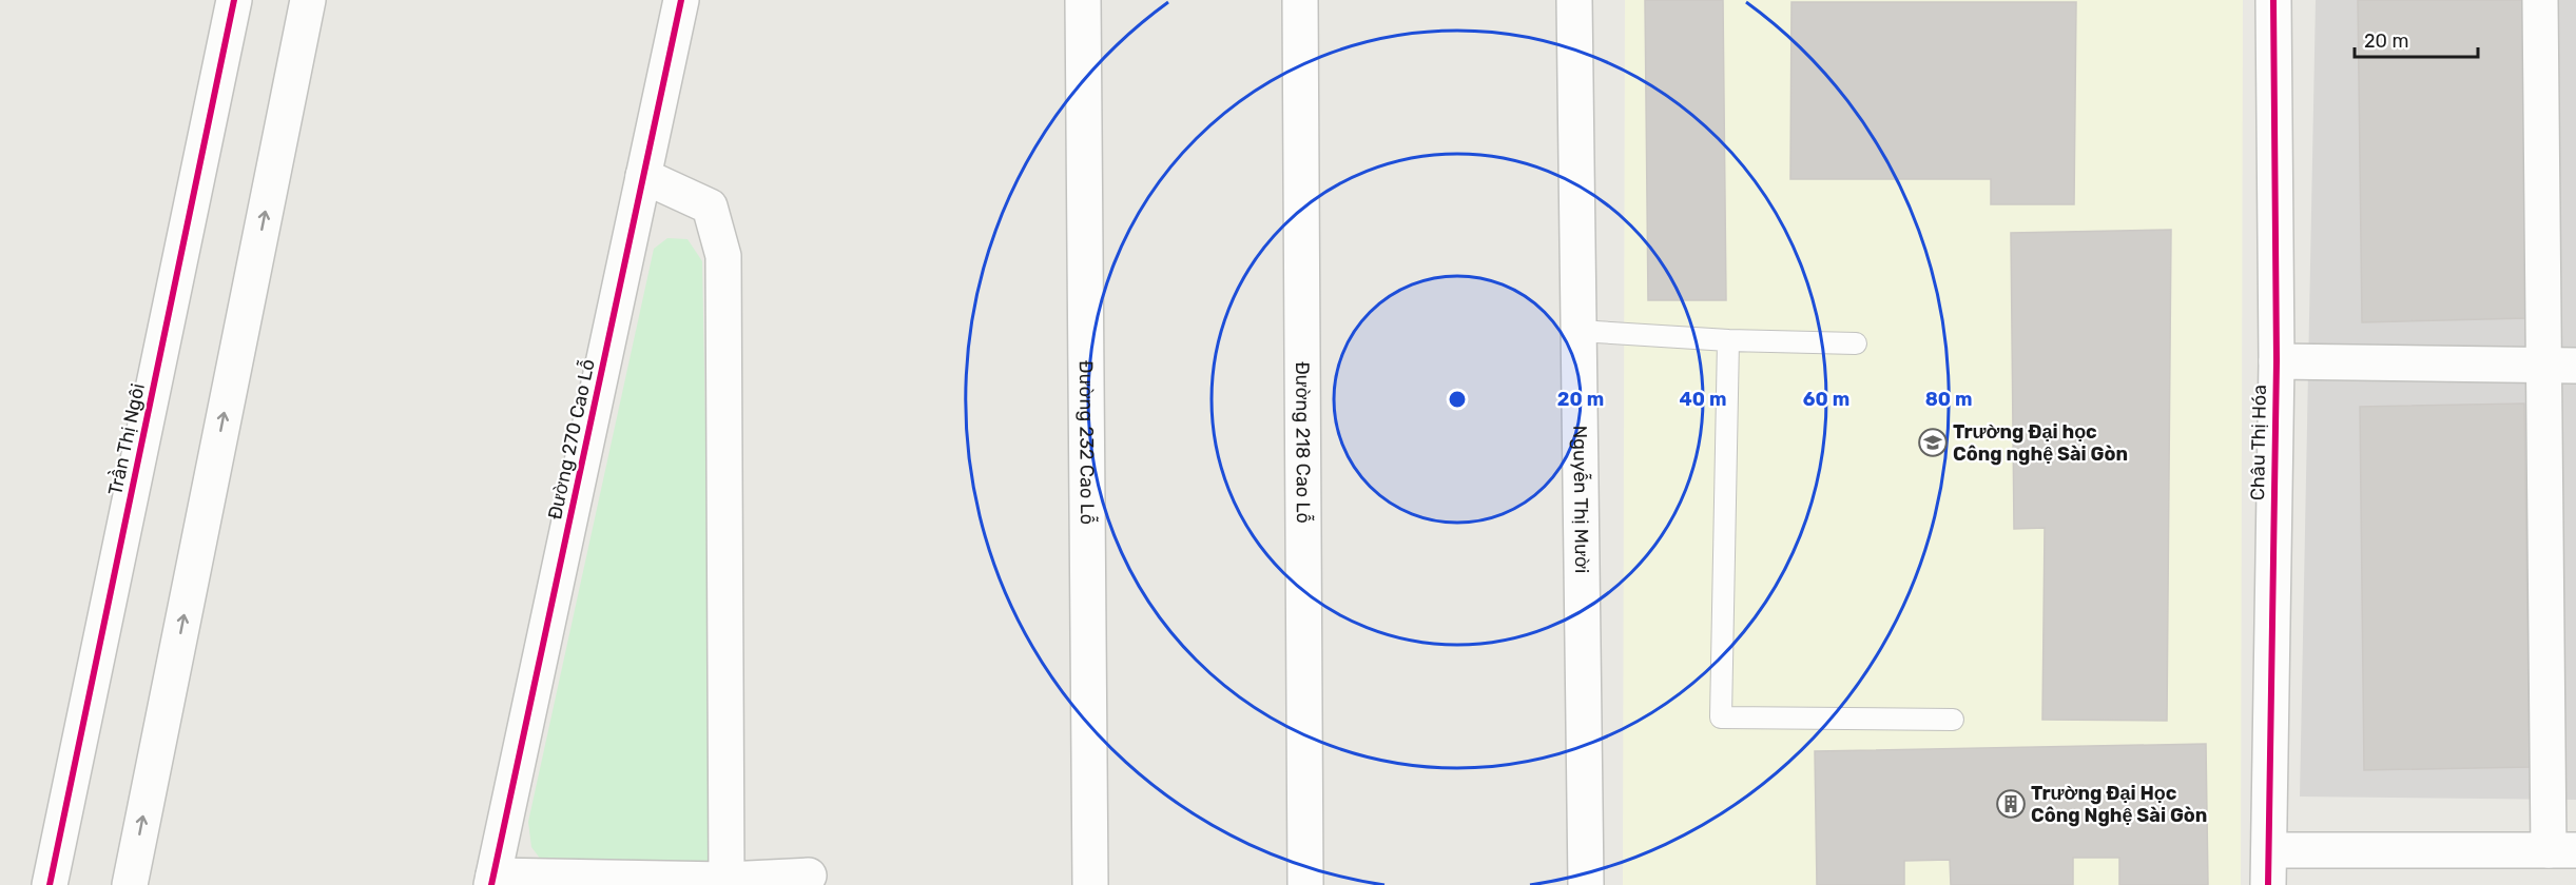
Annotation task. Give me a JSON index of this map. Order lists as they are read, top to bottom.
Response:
{
  "streets": {
    "street": [
      "Trần Thị Ngôi",
      "Đường 270 Cao Lỗ",
      "Đường 232 Cao Lỗ",
      "Đường 218 Cao Lỗ",
      "Châu Thị Hóa",
      "Nguyễn Thị Mười"
    ]
  },
  "places": {
    "school or university": ["Trường Đại học Công nghệ Sài Gòn"],
    "building": ["Trường Đại Học Công Nghệ Sài Gòn"]
  },
  "scale_bar": "20 m",
  "rings": [
    "20 m",
    "40 m",
    "60 m",
    "80 m"
  ]
}
